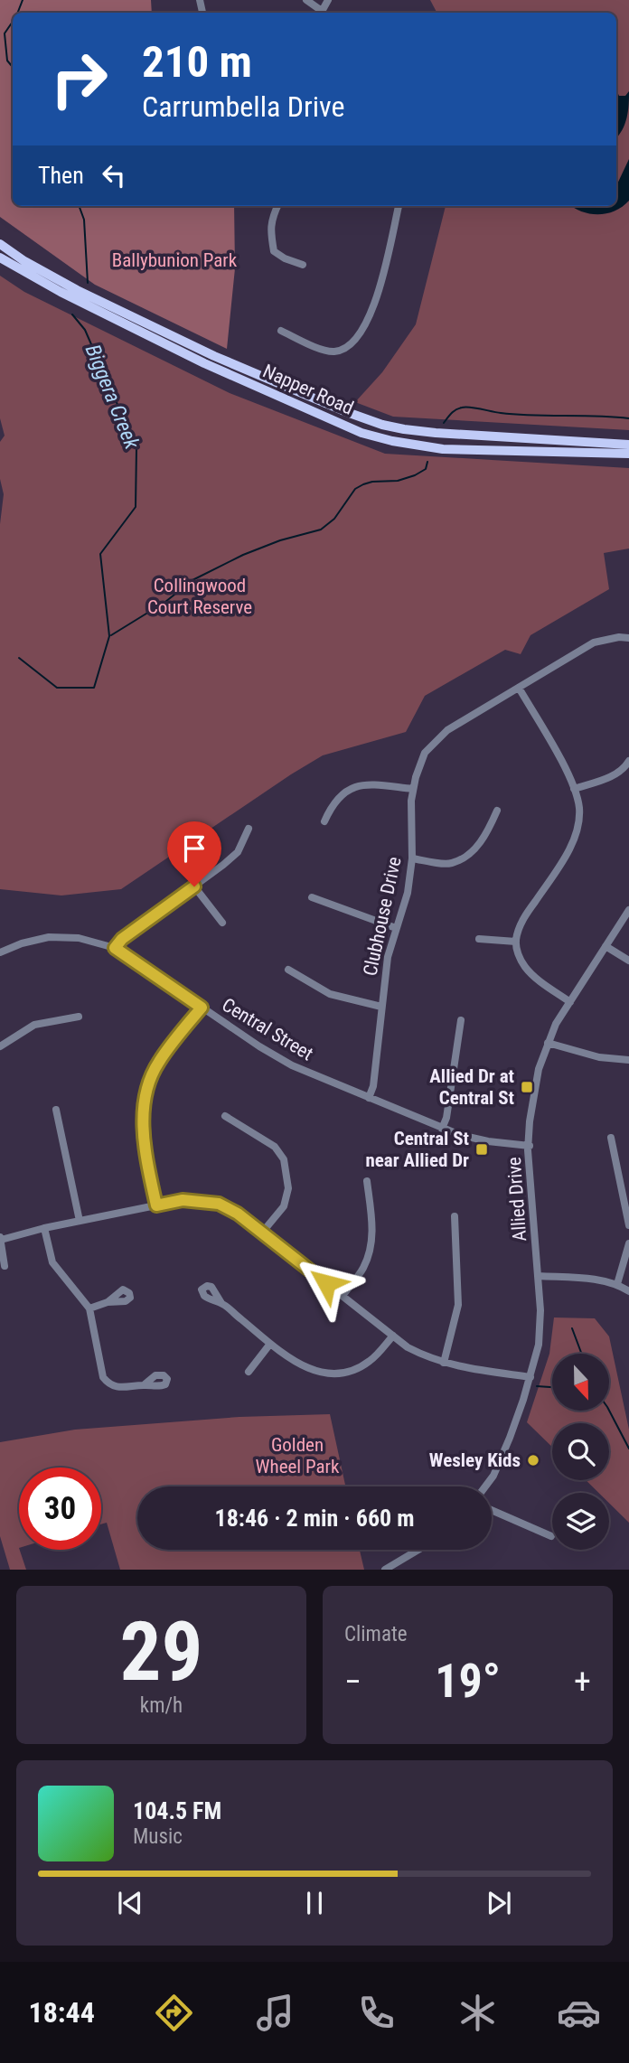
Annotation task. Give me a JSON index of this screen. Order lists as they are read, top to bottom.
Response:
{
  "streets": {
    "main road": ["Napper Road"],
    "street": ["Clubhouse Drive", "Central Street", "Allied Drive"]
  },
  "crossings": [
    ["Clubhouse Drive", "Central Street"],
    ["Central Street", "Allied Drive"]
  ],
  "water": ["Biggera Creek"],
  "parks": ["Ballybunion Park", "Collingwood Court Reserve", "Golden Wheel Park"],
  "places": {
    "transit": ["Allied Dr at Central St", "Central St near Allied Dr"],
    "other": ["Wesley Kids"]
  },
  "north": "bottom",
  "page": {
    "turn": ["210 m", "Carrumbella Drive"],
    "then": "Then",
    "limit": "30",
    "trip": "18:46 · 2 min · 660 m",
    "tile": [
      ["29", "km/h"],
      "Climate"
    ],
    "heat": ["−", "19°", "+"],
    "song": ["104.5 FM", "Music"],
    "tabs": "18:44"
  }
}
